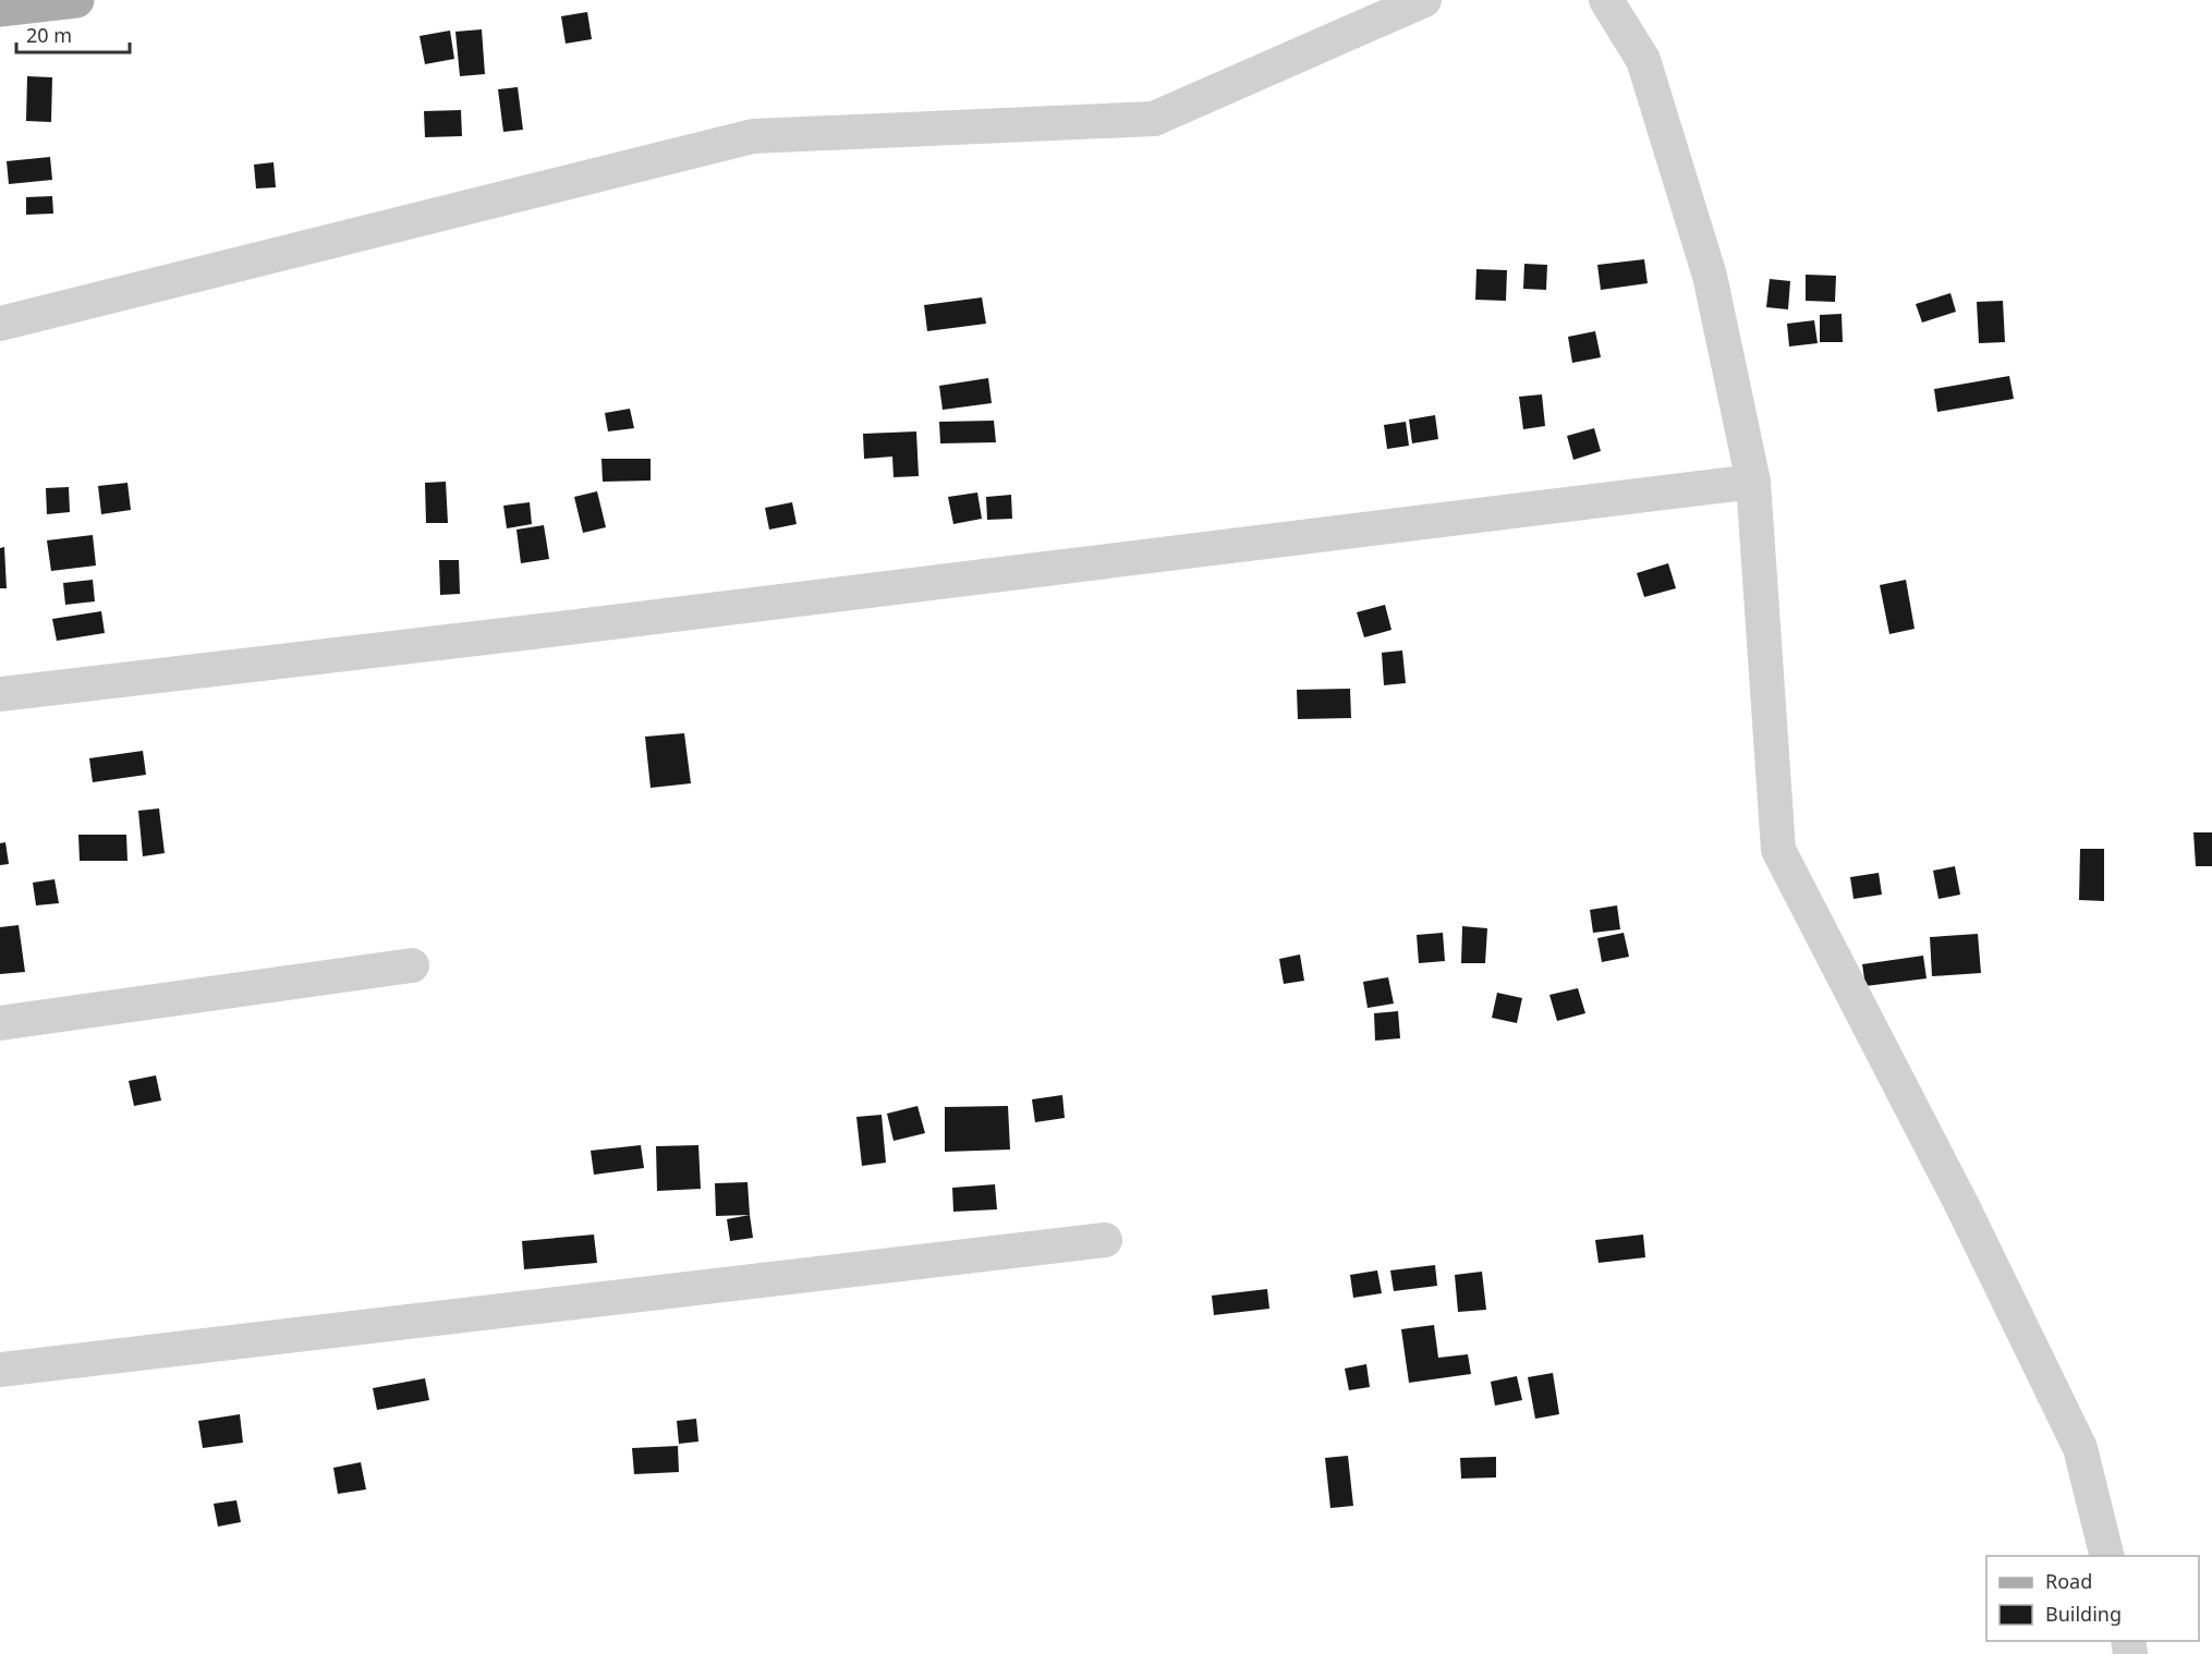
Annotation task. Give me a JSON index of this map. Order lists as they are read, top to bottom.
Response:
{
  "legend": ["Road", "Building"],
  "scale_bar": "20 m"
}
